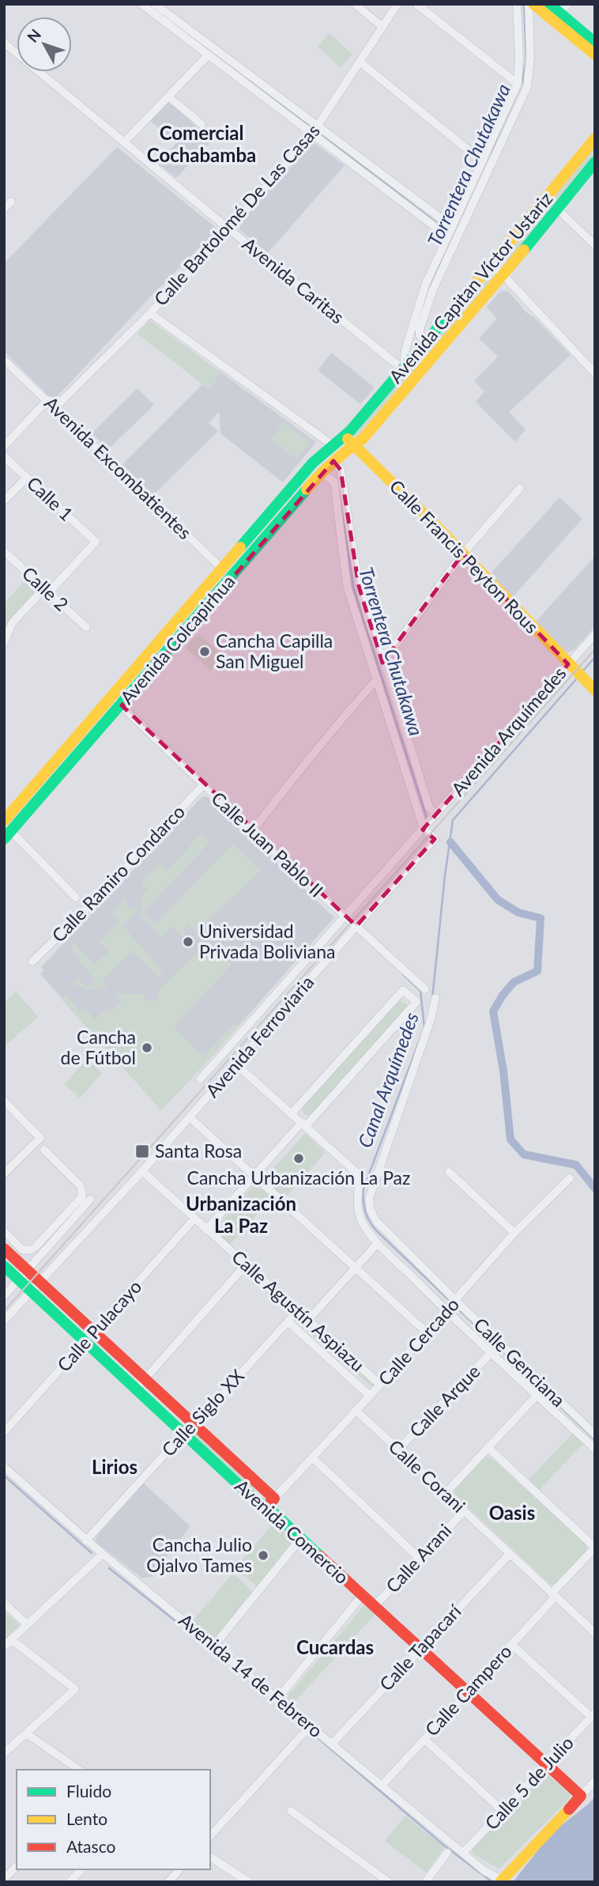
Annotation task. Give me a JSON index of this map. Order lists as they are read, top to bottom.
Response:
{
  "streets": {
    "main road": [
      "Avenida Capitan Víctor Ustariz",
      "Calle Francis Peyton Rous",
      "Avenida Colcapirhua",
      "Avenida Comercio"
    ],
    "street": [
      "Calle Bartolomé De Las Casas",
      "Avenida Caritas",
      "Avenida Excombatientes",
      "Calle 1",
      "Calle 2",
      "Avenida Arquímedes",
      "Calle Juan Pablo II",
      "Calle Ramiro Condarco",
      "Avenida Ferroviaria",
      "Calle Agustín Aspiazu",
      "Calle Pulacayo",
      "Calle Cercado",
      "Calle Genciana",
      "Calle Arque",
      "Calle Siglo XX",
      "Calle Corani",
      "Calle Arani",
      "Calle Tapacarí",
      "Avenida 14 de Febrero",
      "Calle Campero",
      "Calle 5 de Julio"
    ]
  },
  "crossings": [
    ["Calle Bartolomé De Las Casas", "Avenida Caritas"],
    ["Calle Bartolomé De Las Casas", "Avenida Excombatientes"],
    ["Avenida Caritas", "Avenida Capitan Víctor Ustariz"],
    ["Avenida Capitan Víctor Ustariz", "Calle Francis Peyton Rous"],
    ["Avenida Capitan Víctor Ustariz", "Avenida Colcapirhua"],
    ["Avenida Excombatientes", "Avenida Colcapirhua"],
    ["Calle 1", "Calle 2"],
    ["Calle Francis Peyton Rous", "Avenida Colcapirhua"],
    ["Calle Francis Peyton Rous", "Avenida Arquímedes"],
    ["Avenida Colcapirhua", "Calle Juan Pablo II"],
    ["Avenida Arquímedes", "Avenida Ferroviaria"],
    ["Calle Juan Pablo II", "Calle Ramiro Condarco"],
    ["Calle Juan Pablo II", "Avenida Ferroviaria"],
    ["Avenida Ferroviaria", "Calle Agustín Aspiazu"],
    ["Avenida Ferroviaria", "Avenida Comercio"],
    ["Calle Agustín Aspiazu", "Calle Pulacayo"],
    ["Calle Agustín Aspiazu", "Calle Cercado"],
    ["Calle Agustín Aspiazu", "Calle Siglo XX"],
    ["Calle Pulacayo", "Avenida Comercio"],
    ["Calle Cercado", "Calle Genciana"],
    ["Calle Cercado", "Calle Corani"],
    ["Calle Cercado", "Avenida Comercio"],
    ["Calle Genciana", "Calle Arque"],
    ["Calle Arque", "Calle Corani"],
    ["Calle Siglo XX", "Avenida Comercio"],
    ["Calle Siglo XX", "Avenida 14 de Febrero"],
    ["Calle Corani", "Calle Arani"],
    ["Calle Corani", "Calle Tapacarí"],
    ["Calle Corani", "Calle Campero"],
    ["Avenida Comercio", "Calle Arani"],
    ["Avenida Comercio", "Calle Tapacarí"],
    ["Avenida Comercio", "Calle Campero"],
    ["Avenida Comercio", "Calle 5 de Julio"],
    ["Calle Arani", "Avenida 14 de Febrero"],
    ["Calle Tapacarí", "Avenida 14 de Febrero"],
    ["Avenida 14 de Febrero", "Calle Campero"],
    ["Avenida 14 de Febrero", "Calle 5 de Julio"]
  ],
  "districts": [
    "Comercial Cochabamba",
    "Urbanización La Paz",
    "Lirios",
    "Oasis",
    "Cucardas"
  ],
  "water": ["Torrentera Chutakawa", "Canal Arquímedes"],
  "places": {
    "other": [
      "Cancha Capilla San Miguel",
      "Universidad Privada Boliviana",
      "Cancha de Fútbol",
      "Cancha Urbanización La Paz",
      "Cancha Julio Ojalvo Tames"
    ],
    "transit": ["Santa Rosa"]
  },
  "legend": ["Fluido", "Lento", "Atasco"],
  "north": "top left"
}
